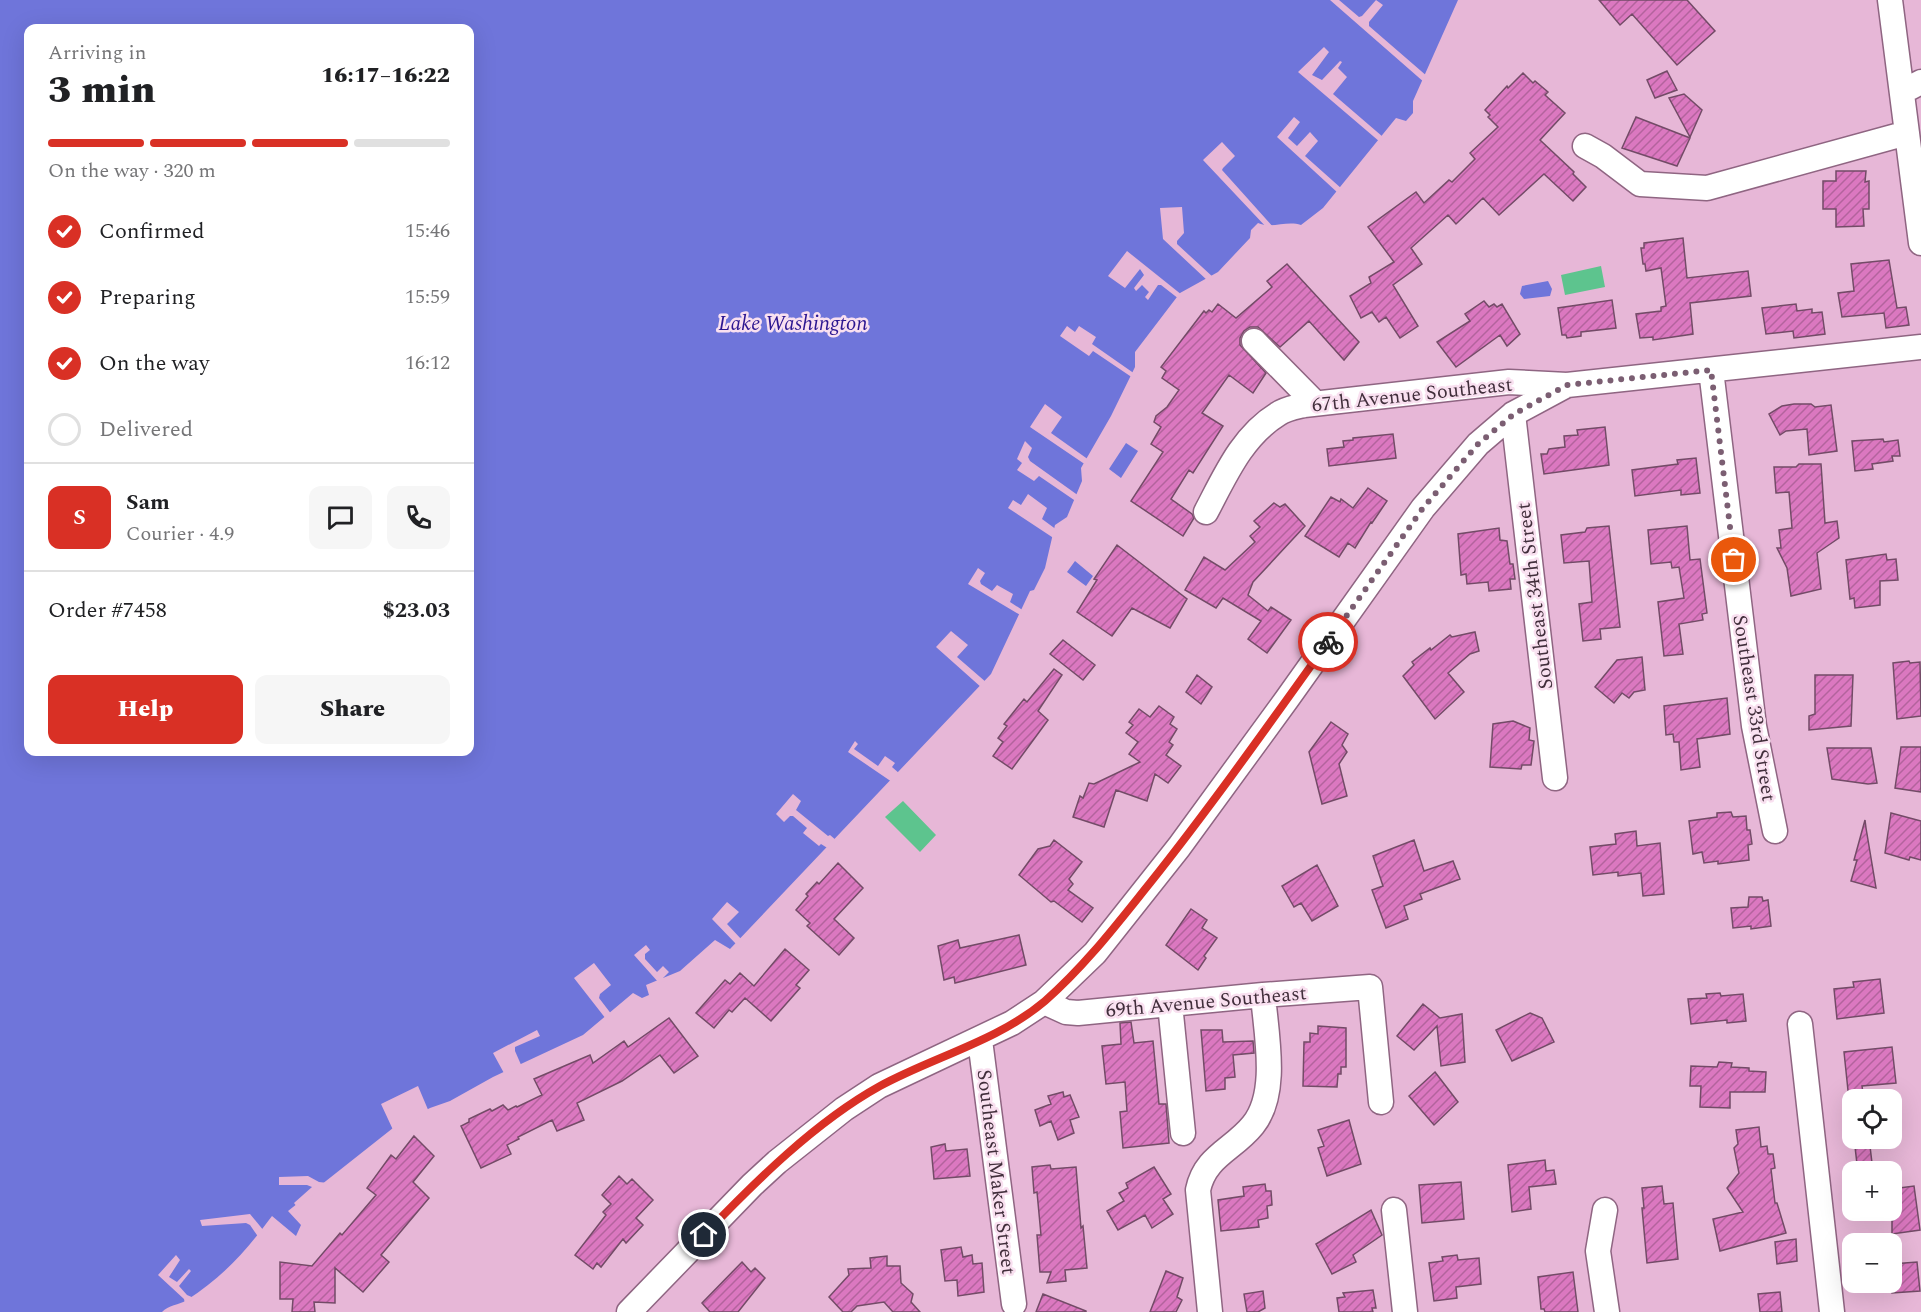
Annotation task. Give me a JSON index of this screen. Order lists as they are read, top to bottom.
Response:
{
  "streets": {
    "street": [
      "67th Avenue Southeast",
      "Southeast 34th Street",
      "Southeast 33rd Street",
      "69th Avenue Southeast",
      "Southeast Maker Street"
    ]
  },
  "crossings": [
    ["67th Avenue Southeast", "Southeast 33rd Street"]
  ],
  "water": ["Lake Washington"],
  "page": {
    "heading": ["3 min", "Arriving in", "16:17–16:22"],
    "panel": [
      "Sam",
      "Courier · 4.9",
      "Order #7458",
      "$23.03"
    ],
    "bar": "On the way · 320 m",
    "list": [
      ["Confirmed", "15:46"],
      ["Preparing", "15:59"],
      ["On the way", "16:12"],
      "Delivered"
    ],
    "round": "S",
    "buttons": ["Help", "Share"],
    "map_buttons": ["+", "−"]
  }
}
